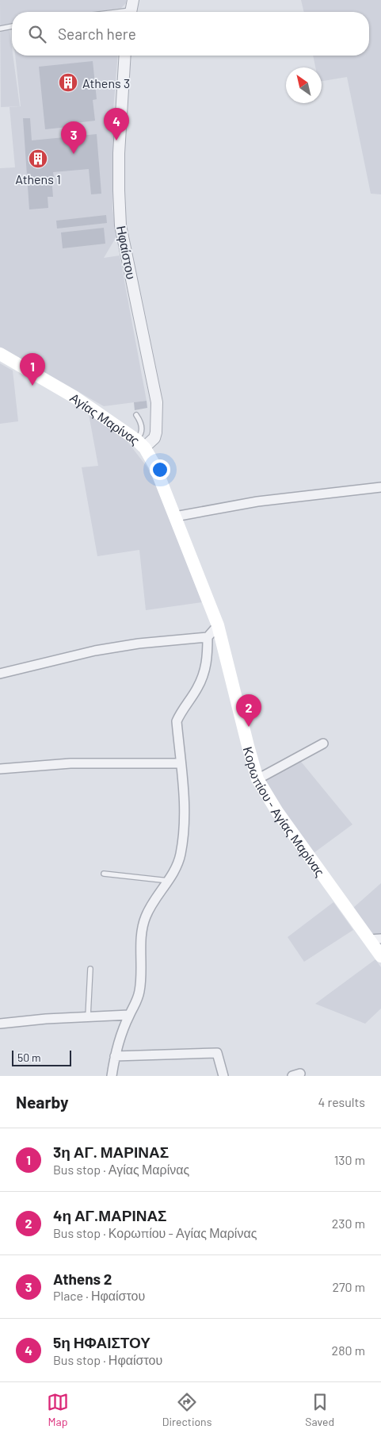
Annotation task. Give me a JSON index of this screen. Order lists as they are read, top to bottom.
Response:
{
  "streets": {
    "main road": ["Αγίας Μαρίνας", "Κορωπίου - Αγίας Μαρίνας"],
    "street": ["Ηφαίστου"]
  },
  "crossings": [
    ["Ηφαίστου", "Αγίας Μαρίνας"],
    ["Αγίας Μαρίνας", "Κορωπίου - Αγίας Μαρίνας"]
  ],
  "places": {
    "building": ["Athens 3", "Athens 1"]
  },
  "scale_bar": "50 m",
  "north": "top left",
  "page": {
    "search": "Search here",
    "pins": [
      "4",
      "3",
      "1",
      "2"
    ],
    "scale": "50 m",
    "heading": ["Nearby", "4 results"],
    "list": [
      {
        "mark": "1",
        "name": "3η ΑΓ. ΜΑΡΙΝΑΣ",
        "note": "Bus stop · Αγίας Μαρίνας",
        "value": "130 m"
      },
      {
        "mark": "2",
        "name": "4η ΑΓ.ΜΑΡΙΝΑΣ",
        "note": "Bus stop · Κορωπίου - Αγίας Μαρίνας",
        "value": "230 m"
      },
      {
        "mark": "3",
        "name": "Athens 2",
        "note": "Place · Ηφαίστου",
        "value": "270 m"
      },
      {
        "mark": "4",
        "name": "5η ΗΦΑΙΣΤΟΥ",
        "note": "Bus stop · Ηφαίστου",
        "value": "280 m"
      }
    ],
    "nav": ["Map", "Directions", "Saved"]
  }
}
